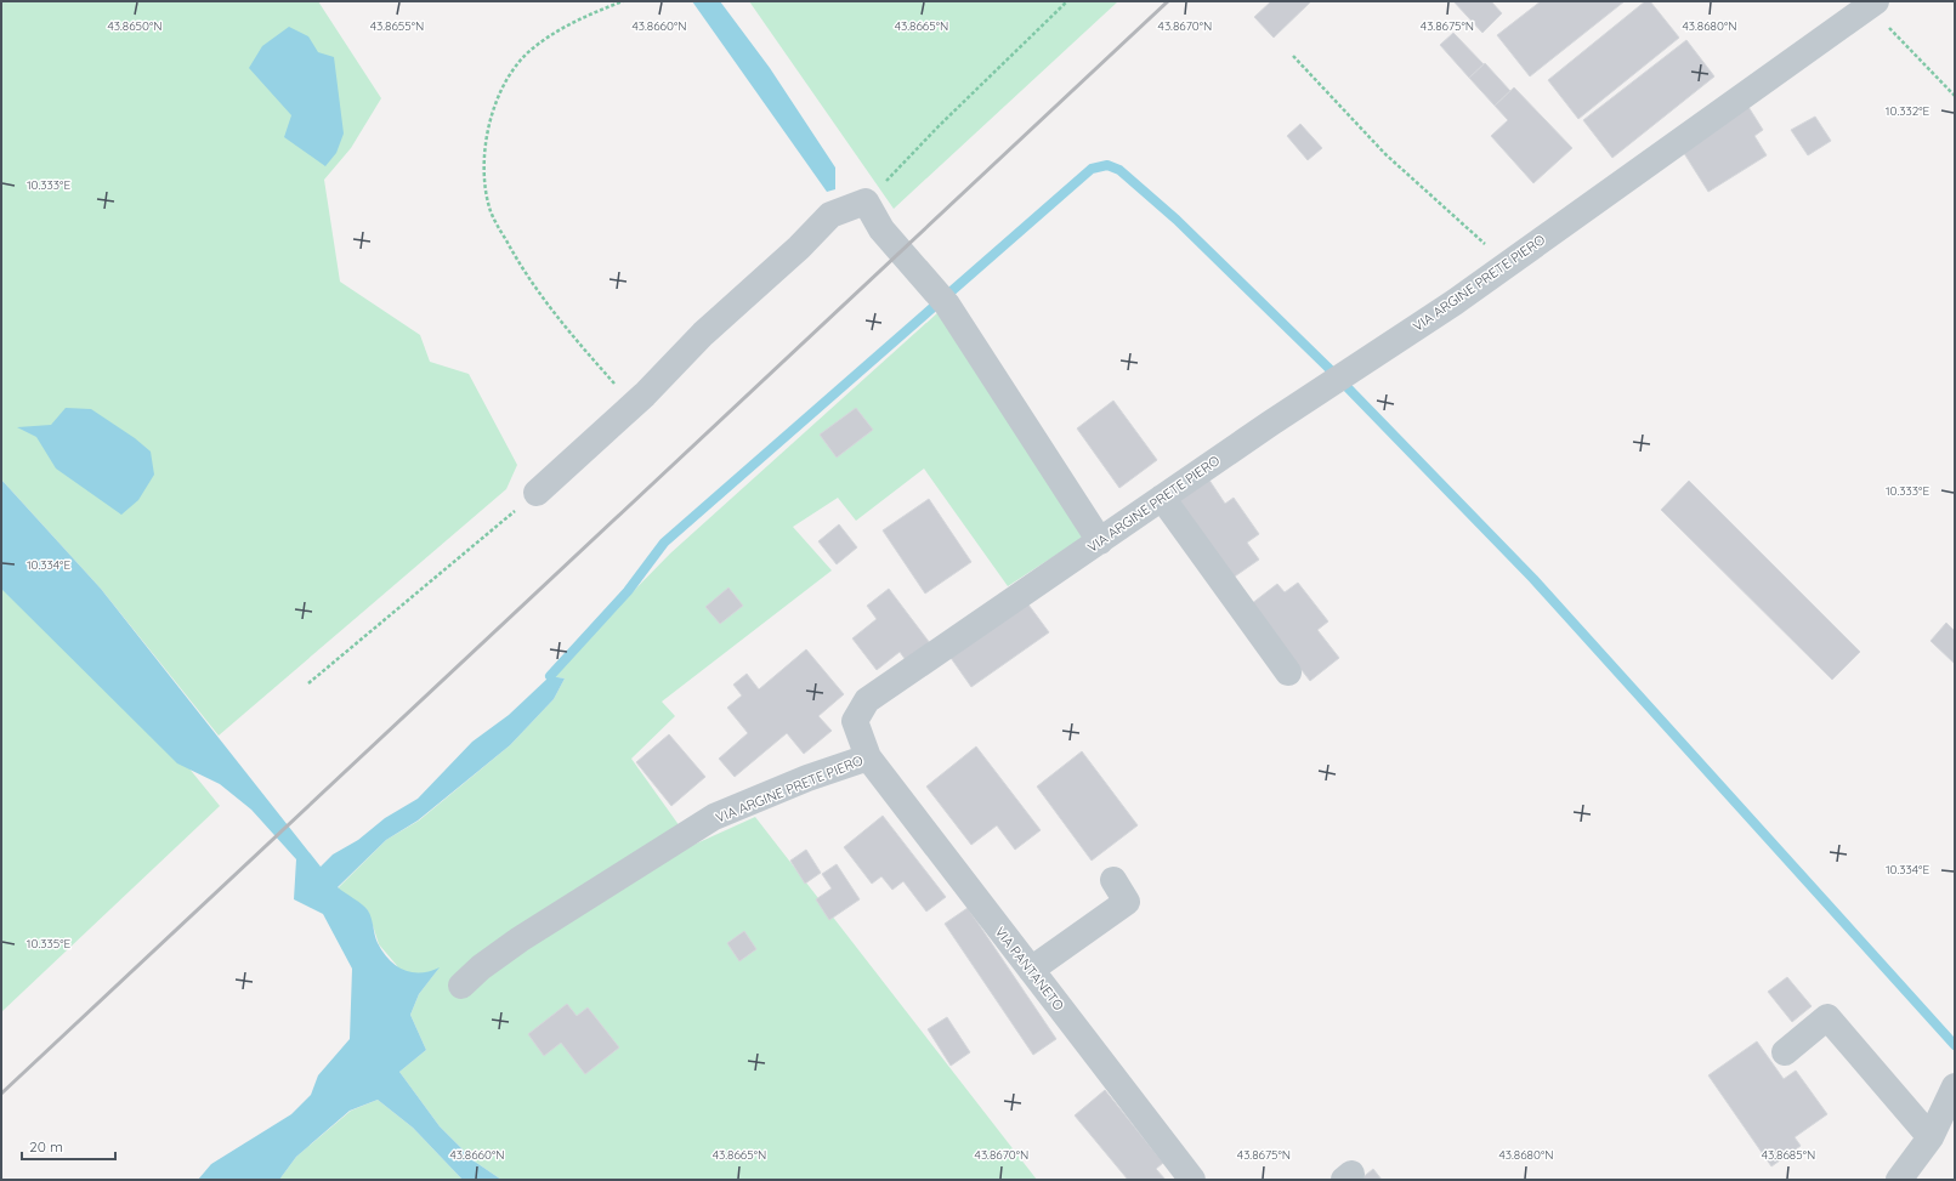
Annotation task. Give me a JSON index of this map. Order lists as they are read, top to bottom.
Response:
{
  "streets": {
    "street": ["VIA ARGINE PRETE PIERO", "VIA PANTANETO"]
  },
  "crossings": [
    ["VIA ARGINE PRETE PIERO", "VIA PANTANETO"]
  ],
  "scale_bar": "20 m",
  "coordinates": [
    "43.8655°N",
    "43.8660°N",
    "43.8665°N",
    "43.8670°N",
    "43.8675°N",
    "43.8680°N",
    "43.8650°N",
    "10.332°E",
    "10.333°E",
    "10.334°E",
    "10.335°E",
    "43.8685°N"
  ]
}
